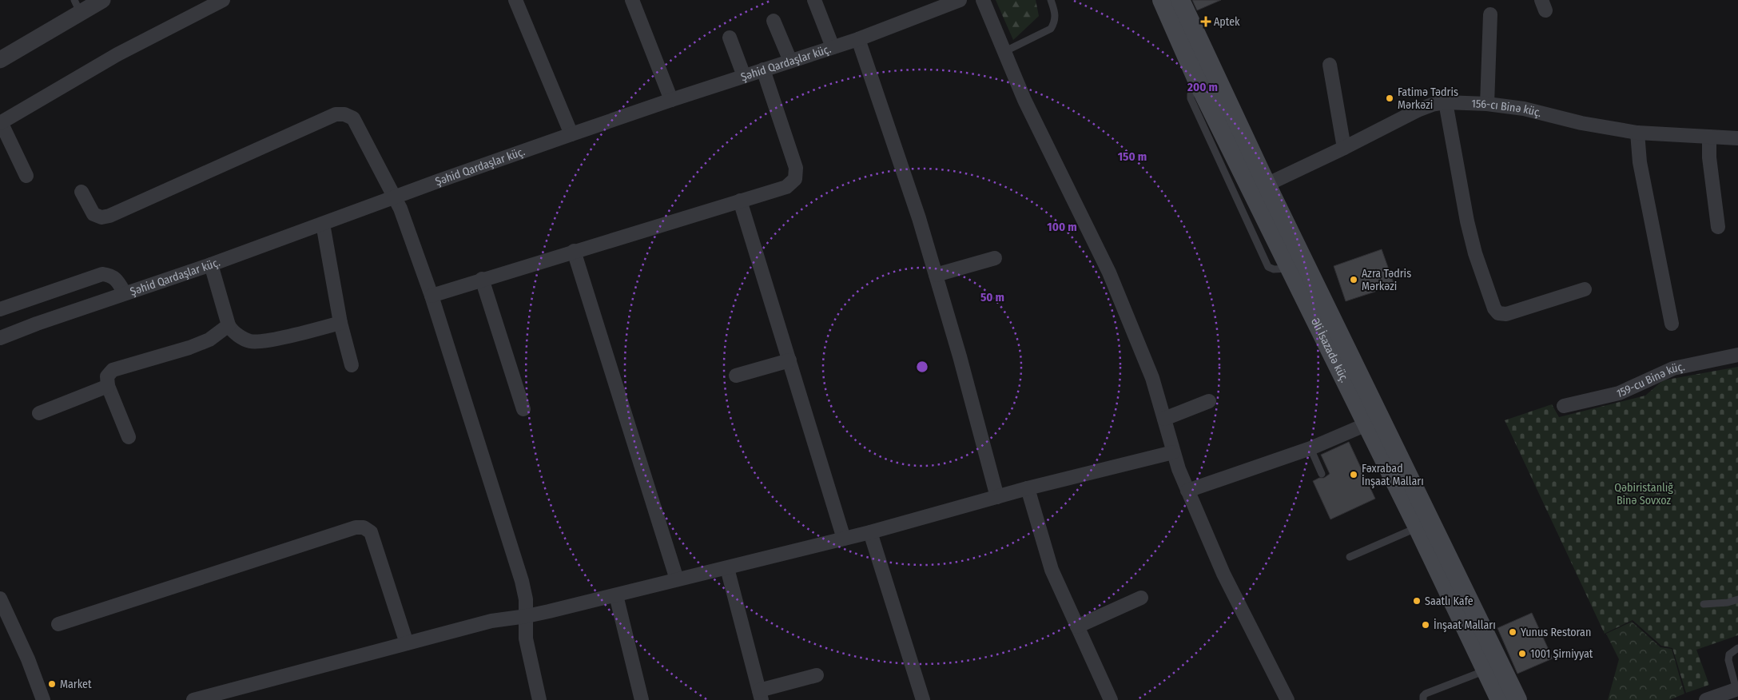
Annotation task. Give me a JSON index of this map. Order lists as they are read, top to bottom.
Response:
{
  "streets": {
    "main road": ["Əli İsazadə küç."],
    "street": ["Şəhid Qardaşlar küç.", "156-cı Binə küç.", "159-cu Binə küç."]
  },
  "crossings": [
    ["156-cı Binə küç.", "Əli İsazadə küç."]
  ],
  "parks": ["Qəbiristanlığ Binə Sovxoz"],
  "places": {
    "health": ["Aptek"],
    "other": [
      "Fatimə Tədris Mərkəzi",
      "Azra Tədris Mərkəzi",
      "Fəxrabad İnşaat Malları",
      "Saatlı Kafe",
      "İnşaat Malları",
      "Yunus Restoran",
      "1001 Şirniyyat",
      "Market"
    ]
  },
  "rings": [
    "200 m",
    "150 m",
    "100 m",
    "50 m"
  ]
}
